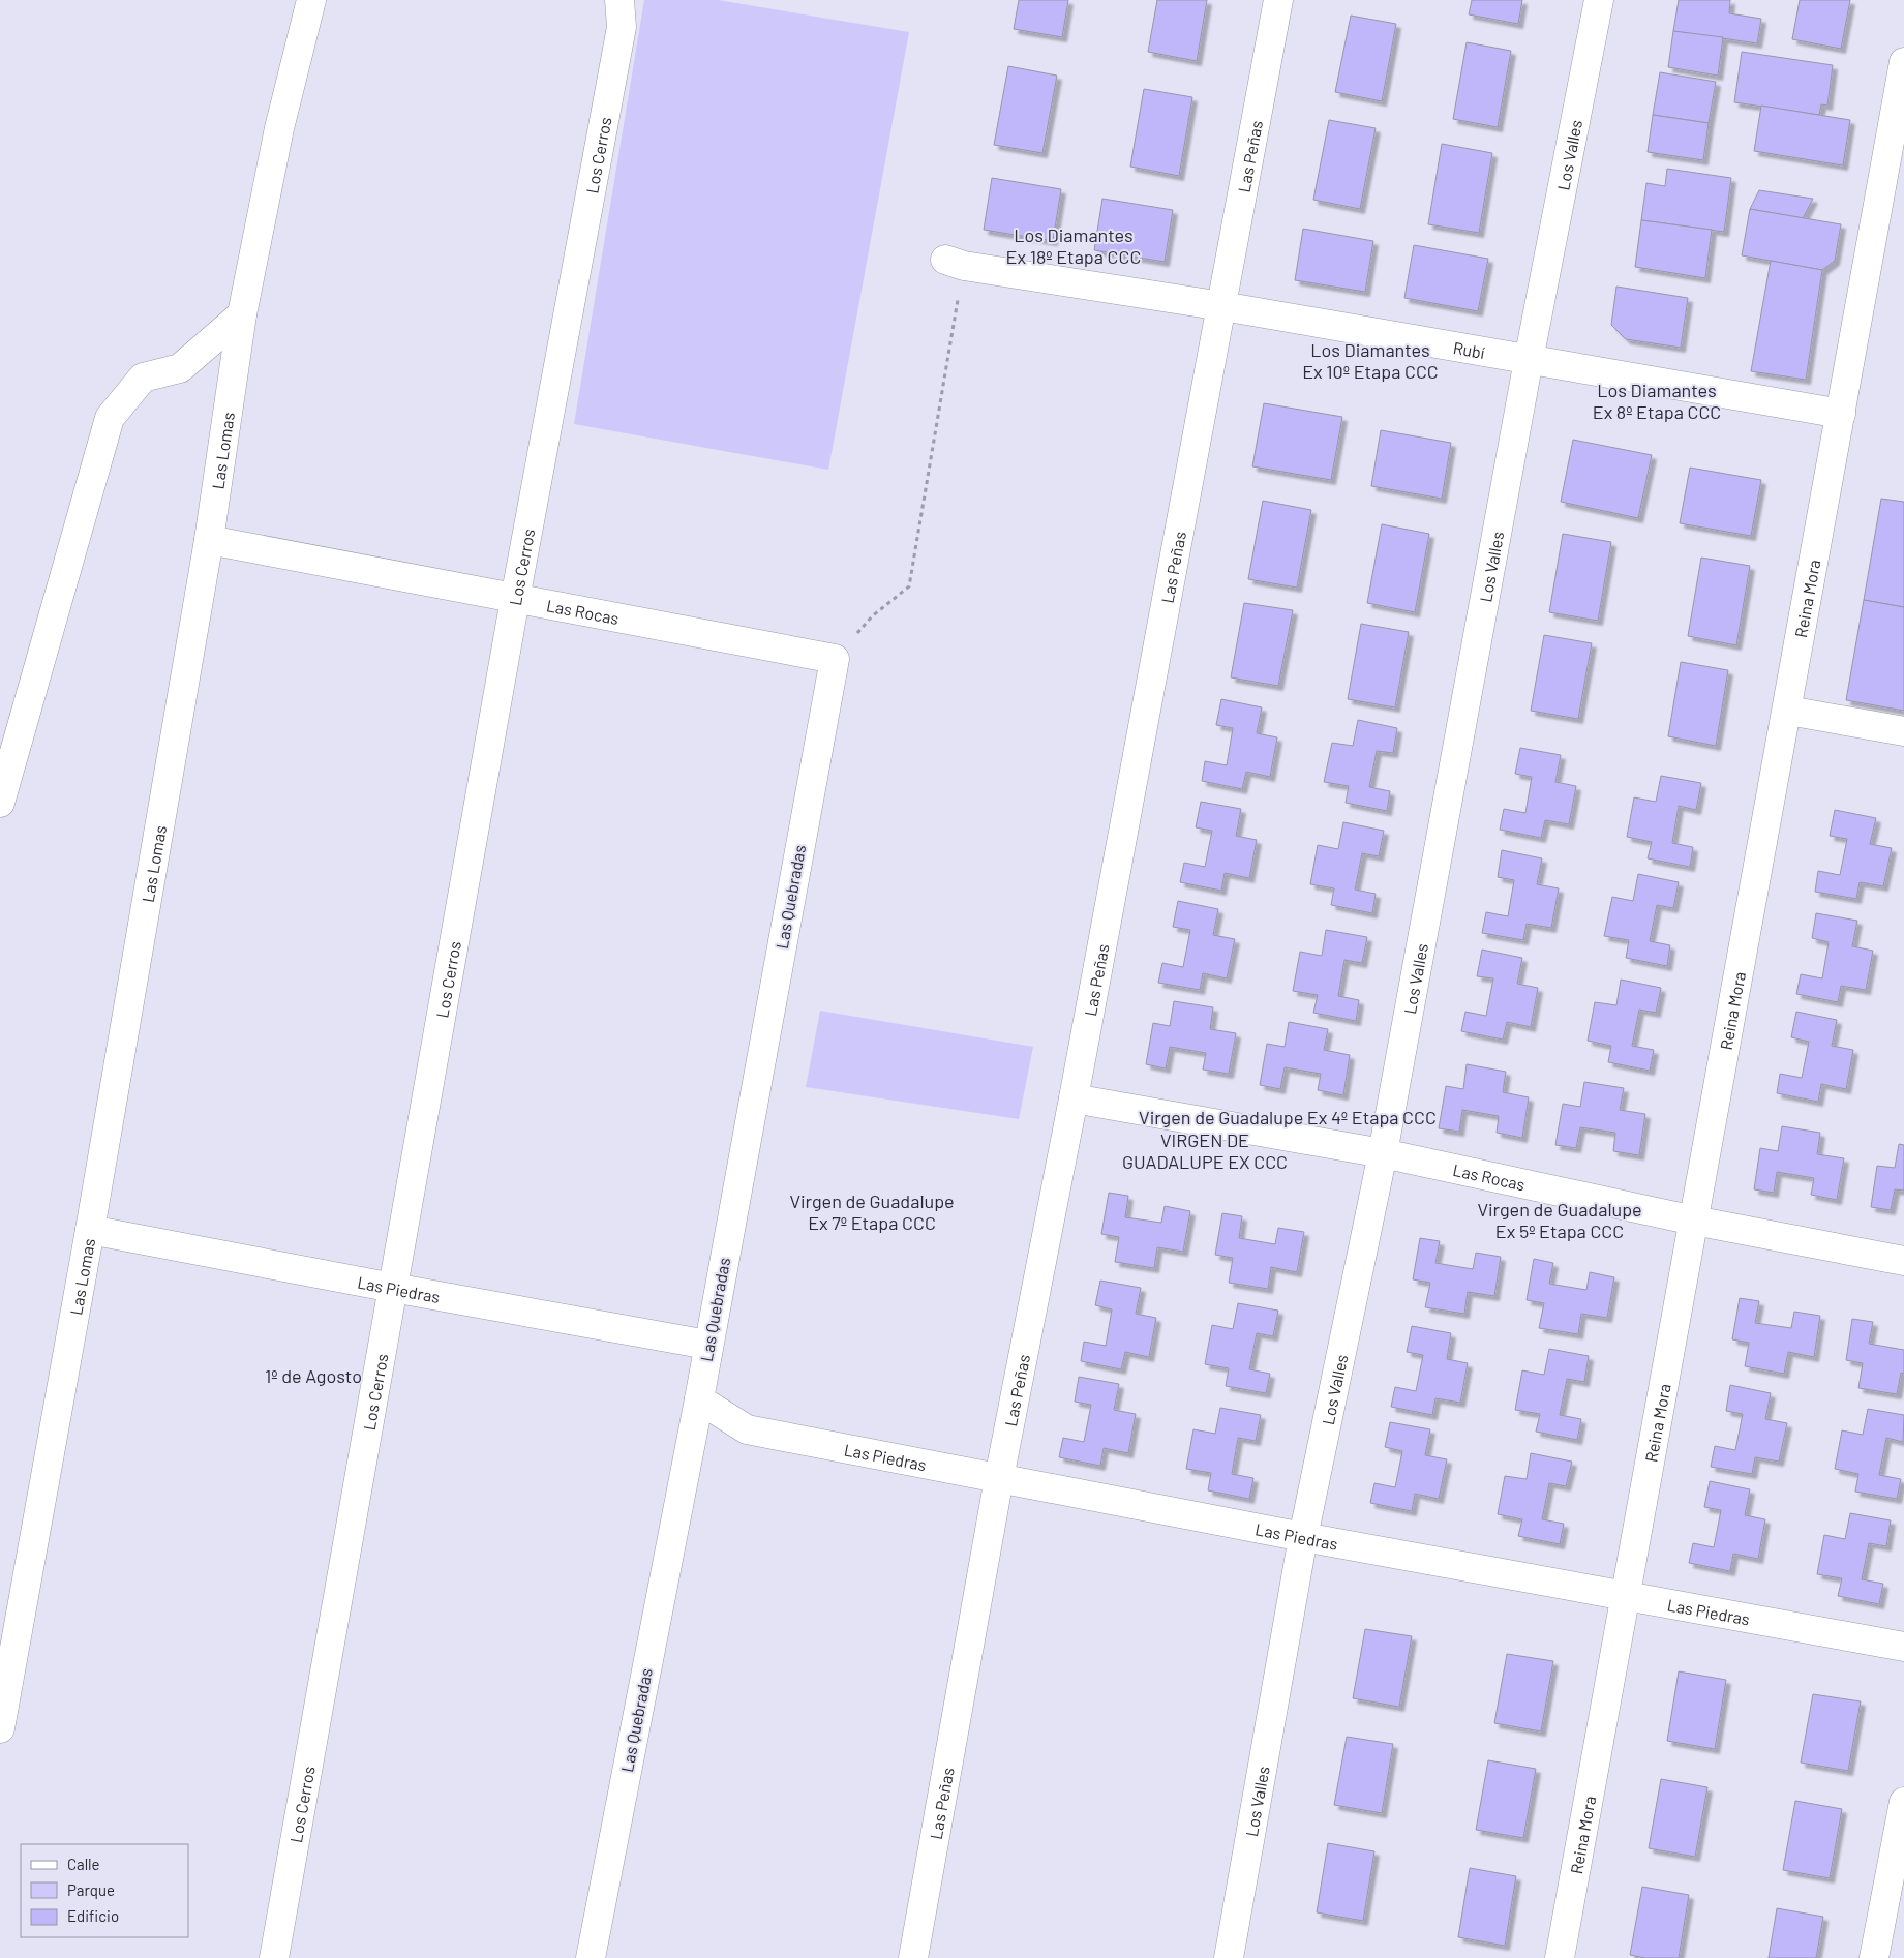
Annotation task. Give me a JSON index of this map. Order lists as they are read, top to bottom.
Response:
{
  "streets": {
    "street": [
      "Los Cerros",
      "Las Peñas",
      "Los Valles",
      "Rubí",
      "Las Lomas",
      "Reina Mora",
      "Las Rocas",
      "Las Quebradas",
      "Las Piedras"
    ]
  },
  "crossings": [
    ["Los Cerros", "Las Rocas"],
    ["Los Cerros", "Las Piedras"],
    ["Las Peñas", "Rubí"],
    ["Las Peñas", "Las Rocas"],
    ["Las Peñas", "Las Piedras"],
    ["Los Valles", "Rubí"],
    ["Los Valles", "Las Rocas"],
    ["Los Valles", "Las Piedras"],
    ["Rubí", "Reina Mora"],
    ["Las Lomas", "Las Rocas"],
    ["Las Lomas", "Las Piedras"],
    ["Reina Mora", "Las Rocas"],
    ["Reina Mora", "Las Piedras"],
    ["Las Rocas", "Las Quebradas"],
    ["Las Quebradas", "Las Piedras"]
  ],
  "districts": [
    "Los Diamantes Ex 18º Etapa CCC",
    "Los Diamantes Ex 10º Etapa CCC",
    "Los Diamantes Ex 8º Etapa CCC",
    "Virgen de Guadalupe Ex 4º Etapa CCC",
    "VIRGEN DE GUADALUPE EX CCC",
    "Virgen de Guadalupe Ex 7º Etapa CCC",
    "Virgen de Guadalupe Ex 5º Etapa CCC",
    "1º de Agosto"
  ],
  "legend": ["Calle", "Parque", "Edificio"]
}
